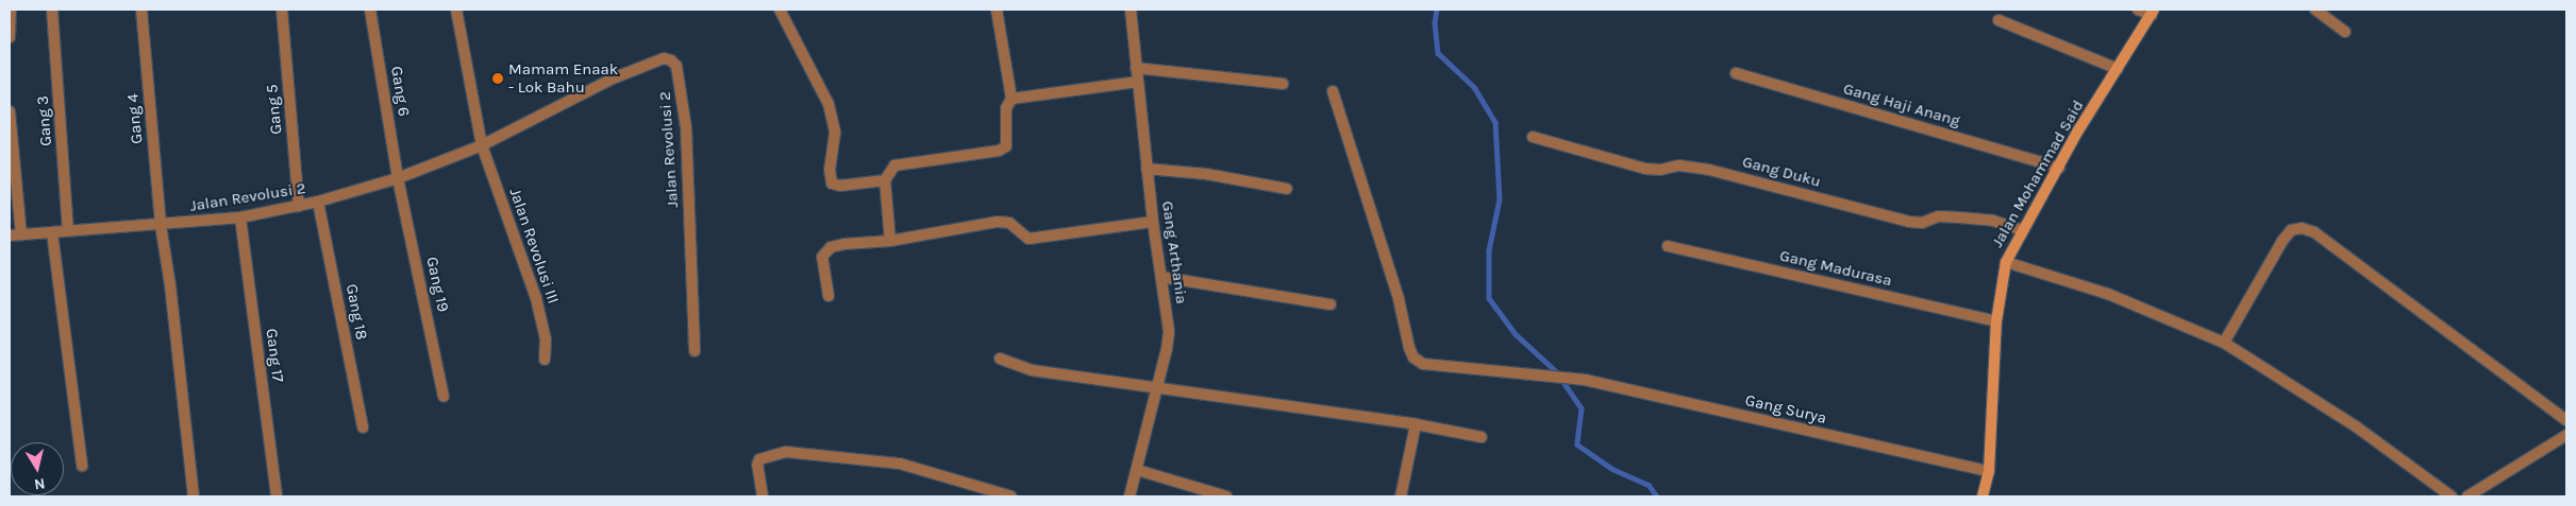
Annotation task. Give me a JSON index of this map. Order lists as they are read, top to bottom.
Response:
{
  "streets": {
    "street": [
      "Gang 6",
      "Gang Haji Anang",
      "Gang 5",
      "Gang 4",
      "Gang 3",
      "Jalan Revolusi 2",
      "Gang Duku",
      "Jalan Mohammad Said",
      "Jalan Revolusi III",
      "Gang Arthania",
      "Gang Madurasa",
      "Gang 19",
      "Gang 18",
      "Gang 17",
      "Gang Surya"
    ]
  },
  "crossings": [
    ["Gang 6", "Jalan Revolusi 2"],
    ["Gang 6", "Gang 19"],
    ["Gang Haji Anang", "Jalan Mohammad Said"],
    ["Gang 5", "Jalan Revolusi 2"],
    ["Gang 4", "Jalan Revolusi 2"],
    ["Gang 3", "Jalan Revolusi 2"],
    ["Jalan Revolusi 2", "Jalan Revolusi III"],
    ["Jalan Revolusi 2", "Gang 19"],
    ["Jalan Revolusi 2", "Gang 18"],
    ["Jalan Revolusi 2", "Gang 17"],
    ["Gang Duku", "Jalan Mohammad Said"],
    ["Jalan Mohammad Said", "Gang Madurasa"],
    ["Jalan Mohammad Said", "Gang Surya"]
  ],
  "places": ["Mamam Enaak - Lok Bahu"],
  "north": "bottom"
}
